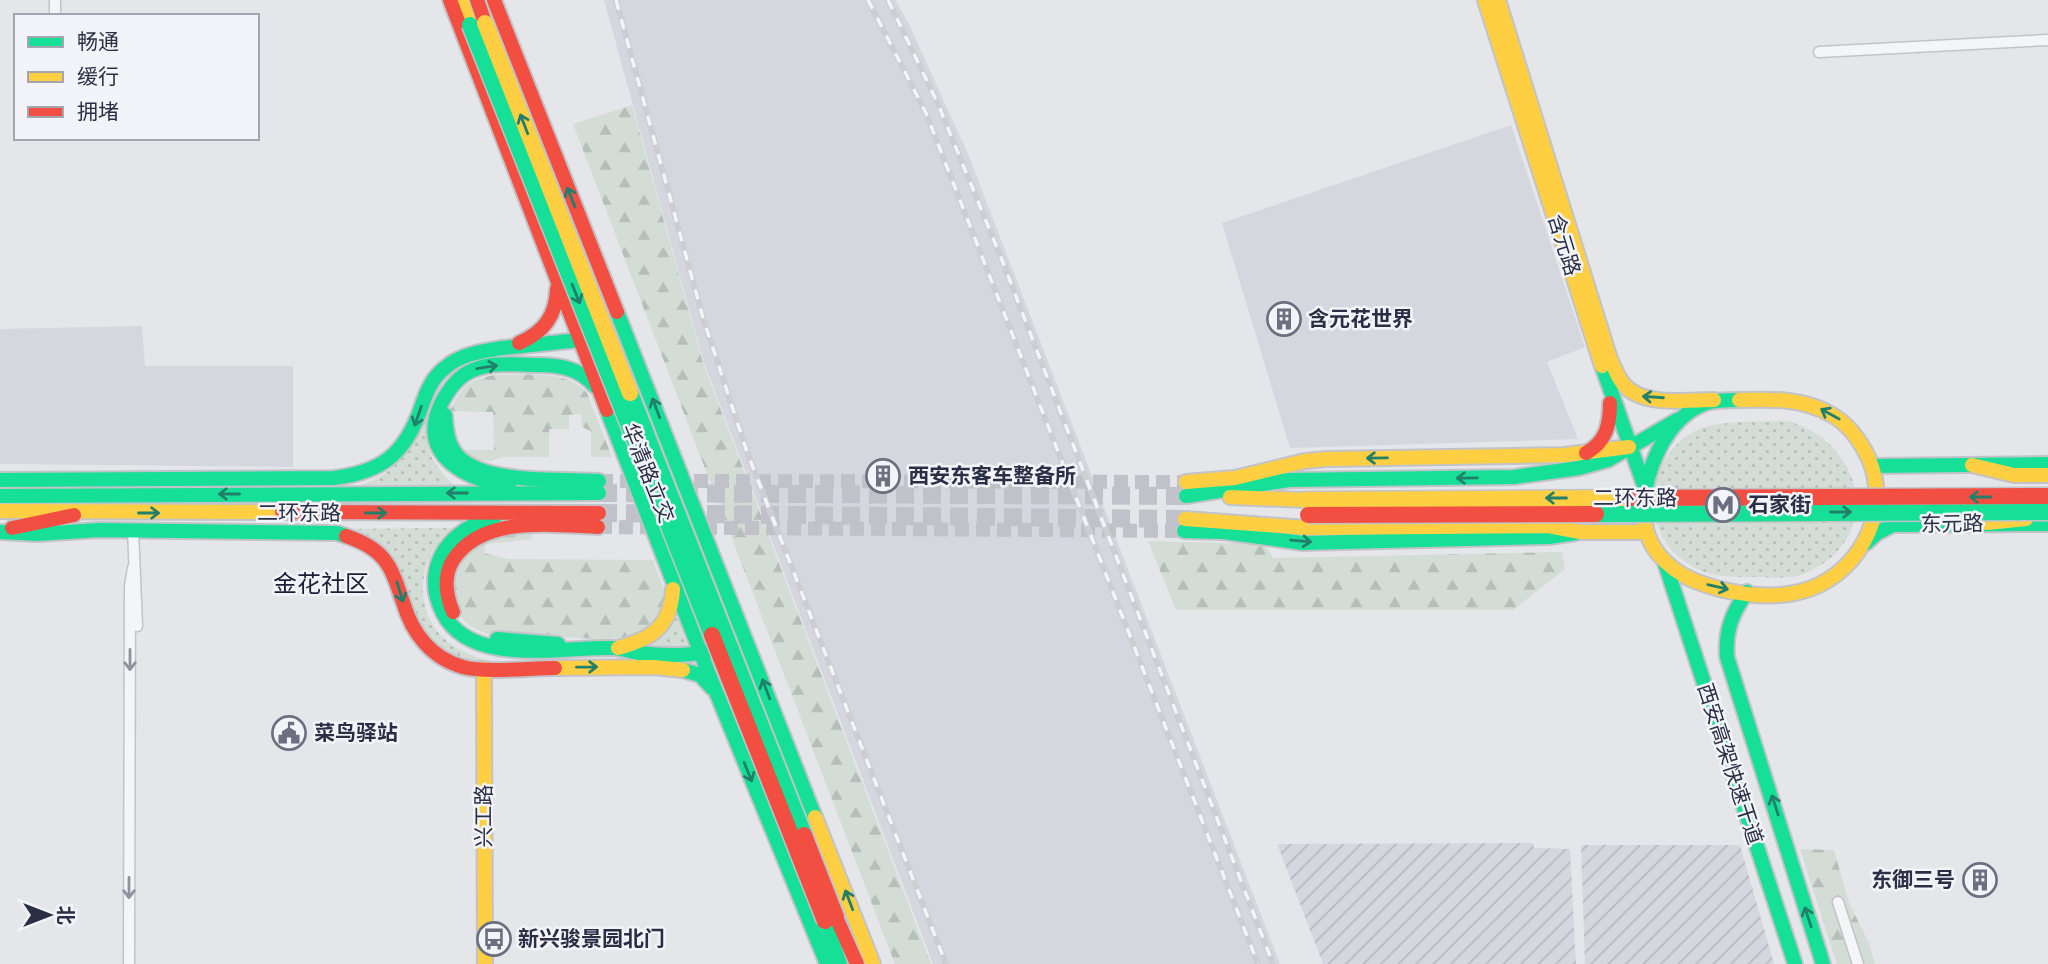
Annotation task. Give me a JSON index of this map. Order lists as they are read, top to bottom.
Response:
{
  "streets": {
    "main road": [
      "含元路",
      "华清路立交",
      "二环东路",
      "东元路",
      "西安高架快速干道",
      "兴工路"
    ]
  },
  "crossings": [
    ["含元路", "东元路"],
    ["含元路", "西安高架快速干道"],
    ["东元路", "西安高架快速干道"]
  ],
  "districts": ["金花社区"],
  "places": {
    "building": ["含元花世界", "西安东客车整备所", "东御三号"],
    "metro station": ["石家街"],
    "public building": ["菜鸟驿站"],
    "bus stop": ["新兴骏景园北门"]
  },
  "legend": ["畅通", "缓行", "拥堵"],
  "north": "right"
}
